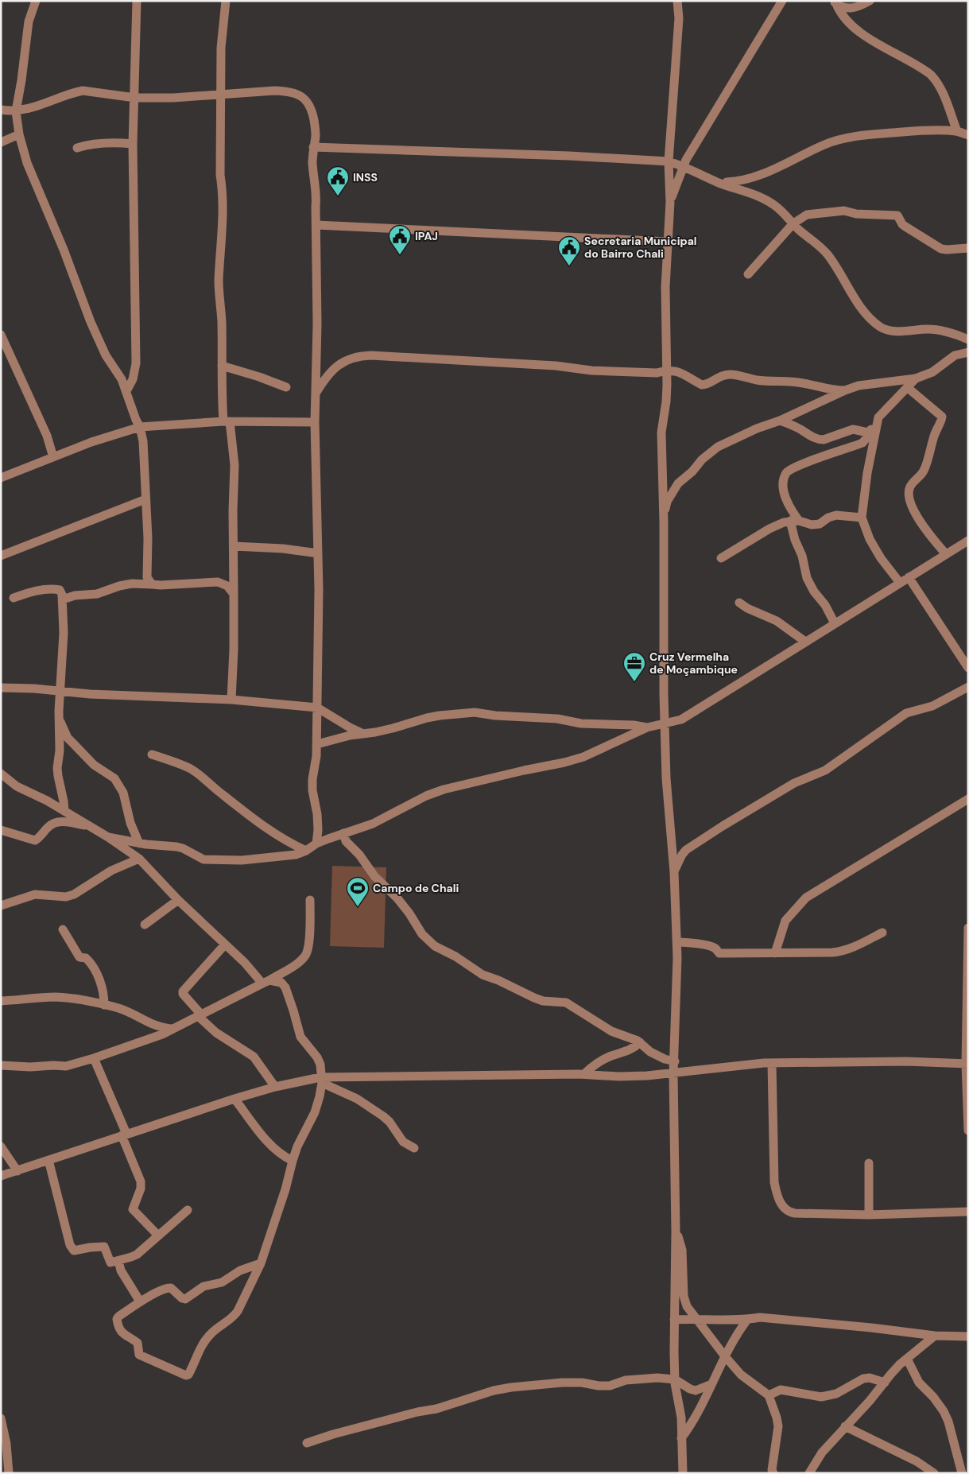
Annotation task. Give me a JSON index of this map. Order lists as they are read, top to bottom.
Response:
{
  "places": {
    "public building": ["INSS", "IPAJ", "Secretaria Municipal do Bairro Chali"],
    "office": ["Cruz Vermelha de Moçambique"],
    "sports": ["Campo de Chali"]
  }
}
